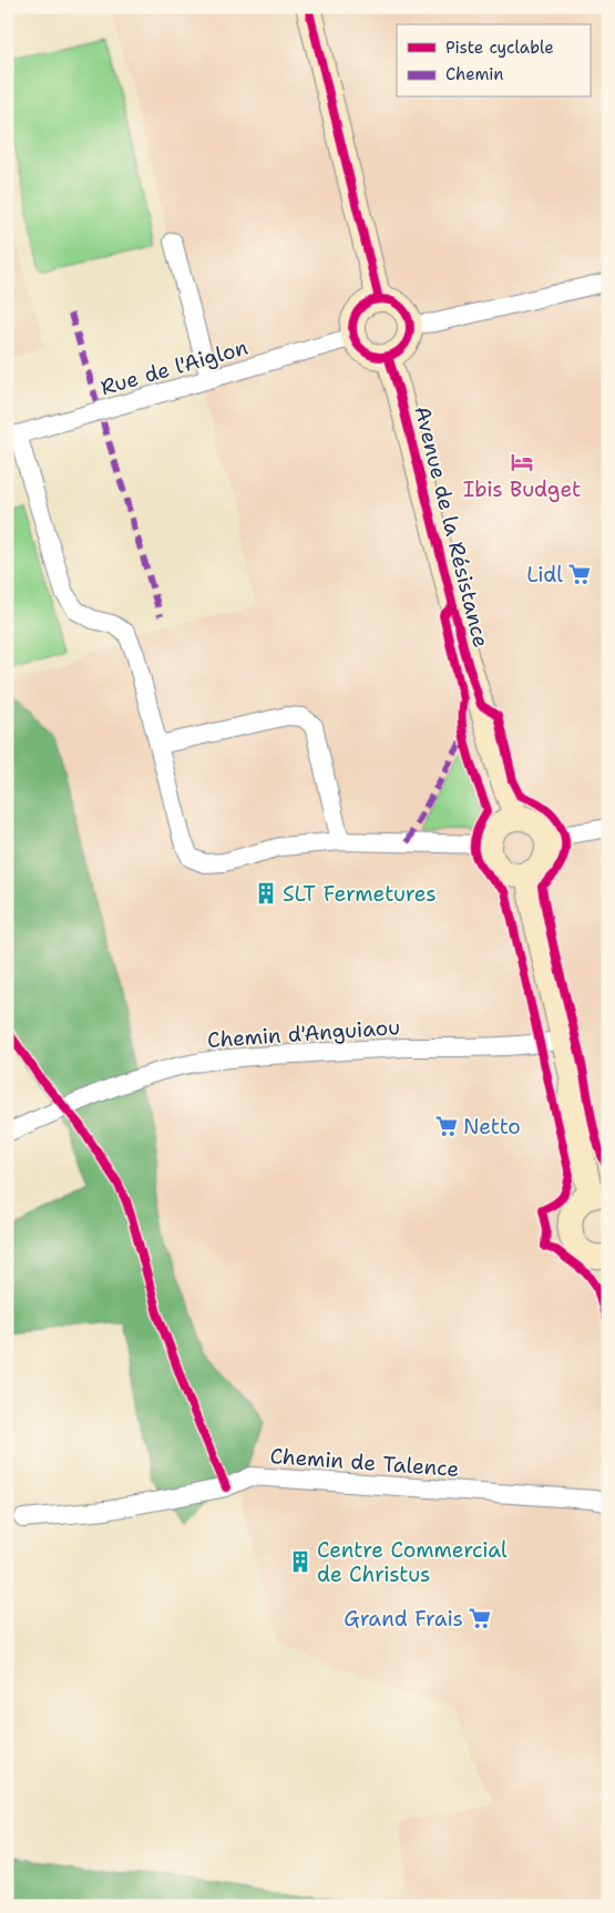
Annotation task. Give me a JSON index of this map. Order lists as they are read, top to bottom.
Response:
{
  "streets": {
    "main road": ["Avenue de la Résistance"],
    "street": ["Rue de l'Aiglon", "Chemin d'Anguiaou", "Chemin de Talence"]
  },
  "crossings": [
    ["Rue de l'Aiglon", "Avenue de la Résistance"]
  ],
  "places": {
    "hotel": ["Ibis Budget"],
    "supermarket": ["Lidl", "Netto", "Grand Frais"],
    "building": ["SLT Fermetures", "Centre Commercial de Christus"]
  },
  "legend": ["Piste cyclable", "Chemin"]
}
